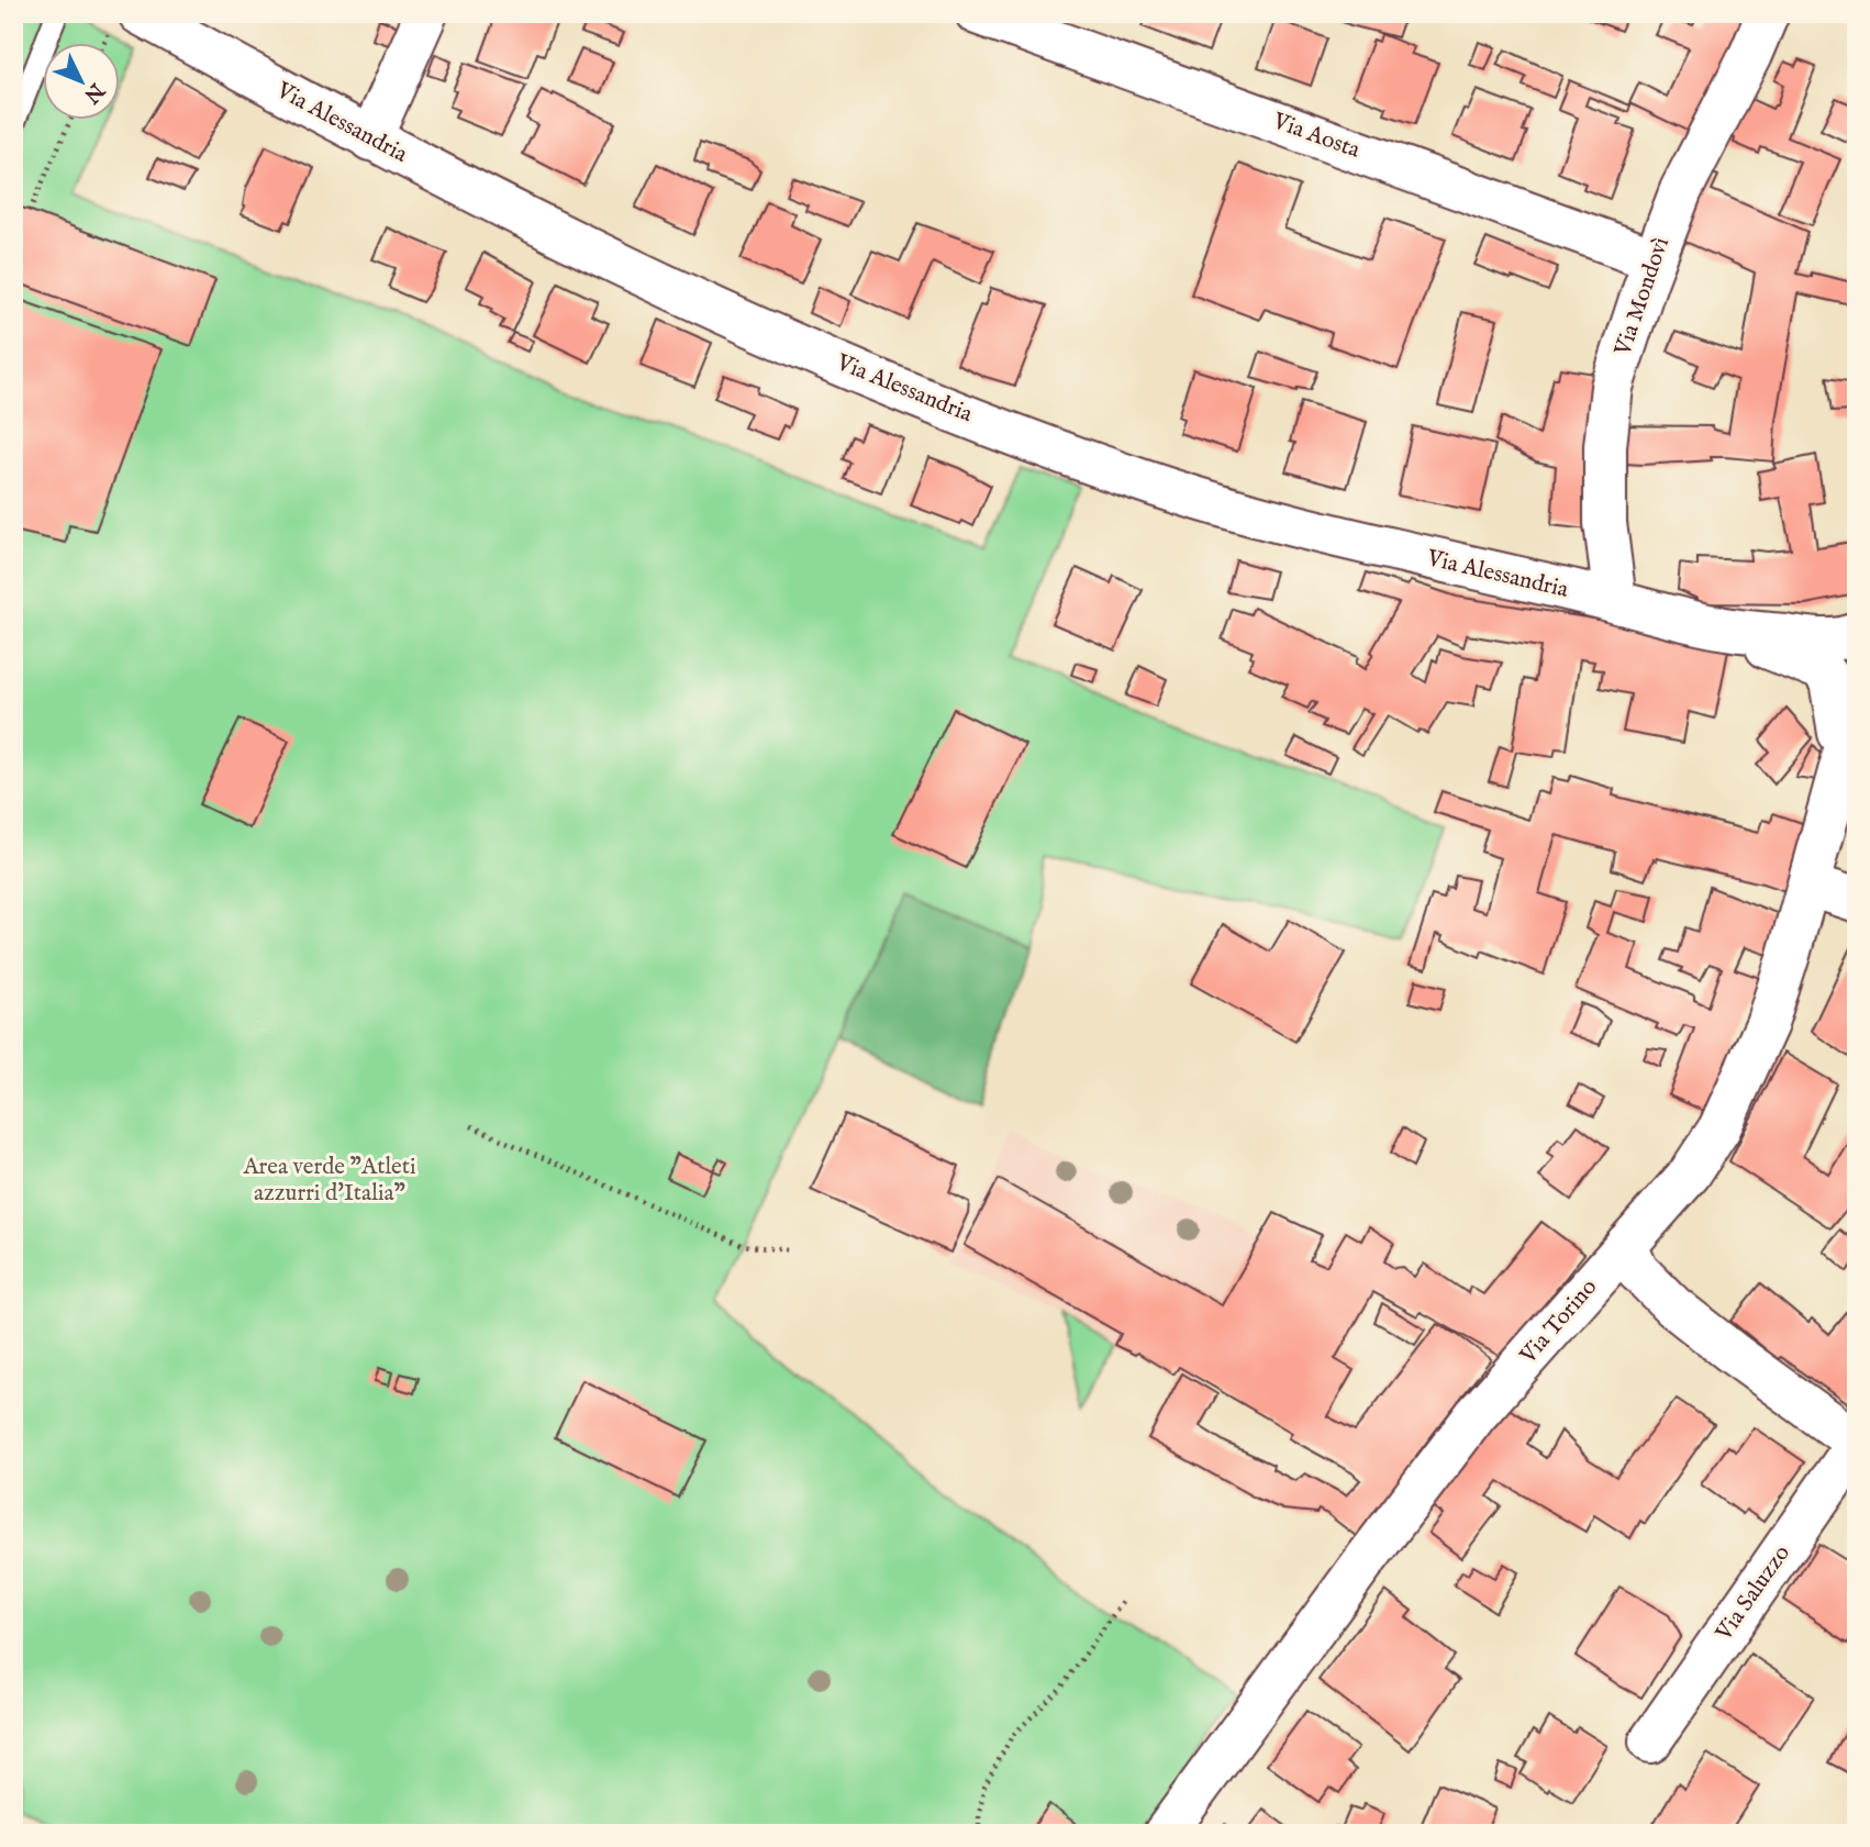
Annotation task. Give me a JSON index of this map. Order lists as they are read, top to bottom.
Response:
{
  "streets": {
    "street": [
      "Via Alessandria",
      "Via Aosta",
      "Via Mondovì",
      "Via Torino",
      "Via Saluzzo"
    ]
  },
  "crossings": [
    ["Via Alessandria", "Via Mondovì"],
    ["Via Alessandria", "Via Torino"],
    ["Via Aosta", "Via Mondovì"],
    ["Via Torino", "Via Saluzzo"]
  ],
  "parks": ["Area verde \"Atleti azzurri d'Italia\""],
  "north": "bottom right"
}
